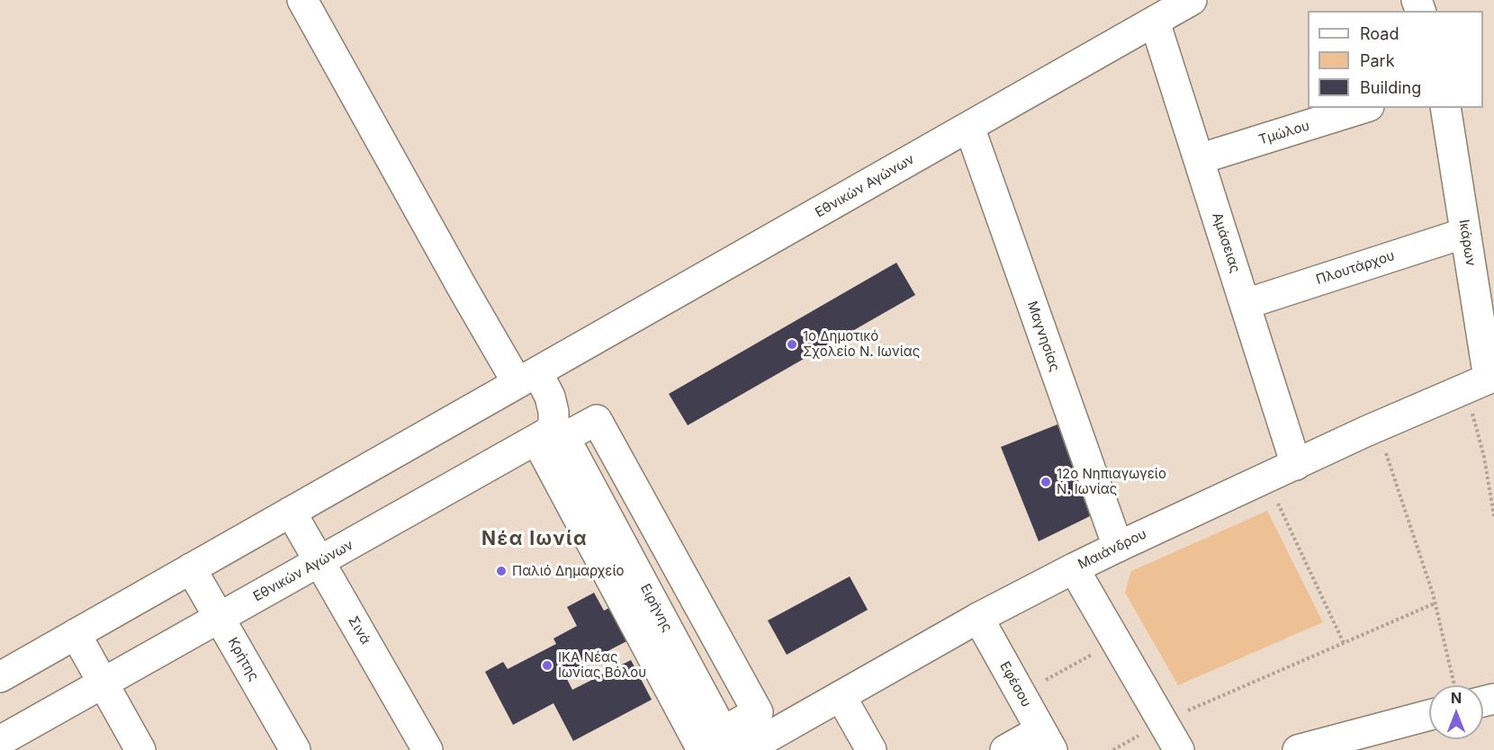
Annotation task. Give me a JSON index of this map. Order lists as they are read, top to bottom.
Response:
{
  "streets": {
    "street": [
      "Τμώλου",
      "Εθνικών Αγώνων",
      "Αμάσειας",
      "Ικάρων",
      "Πλουτάρχου",
      "Μαγνησίας",
      "Μαιάνδρου",
      "Ειρήνης",
      "Σινά",
      "Κρήτης",
      "Εφέσου"
    ]
  },
  "crossings": [
    ["Τμώλου", "Αμάσειας"],
    ["Εθνικών Αγώνων", "Αμάσειας"],
    ["Εθνικών Αγώνων", "Μαγνησίας"],
    ["Εθνικών Αγώνων", "Σινά"],
    ["Εθνικών Αγώνων", "Κρήτης"],
    ["Αμάσειας", "Πλουτάρχου"],
    ["Αμάσειας", "Μαιάνδρου"],
    ["Ικάρων", "Πλουτάρχου"],
    ["Ικάρων", "Μαιάνδρου"],
    ["Μαγνησίας", "Μαιάνδρου"],
    ["Μαιάνδρου", "Εφέσου"]
  ],
  "districts": ["Νέα Ιωνία"],
  "places": [
    "1ο Δημοτικό Σχολείο Ν. Ιωνίας",
    "12ο Νηπιαγωγείο Ν. Ιωνίας",
    "Παλιό Δημαρχείο",
    "ΙΚΑ Νέας Ιωνίας Βόλου"
  ],
  "legend": ["Road", "Park", "Building"],
  "north": "top"
}
